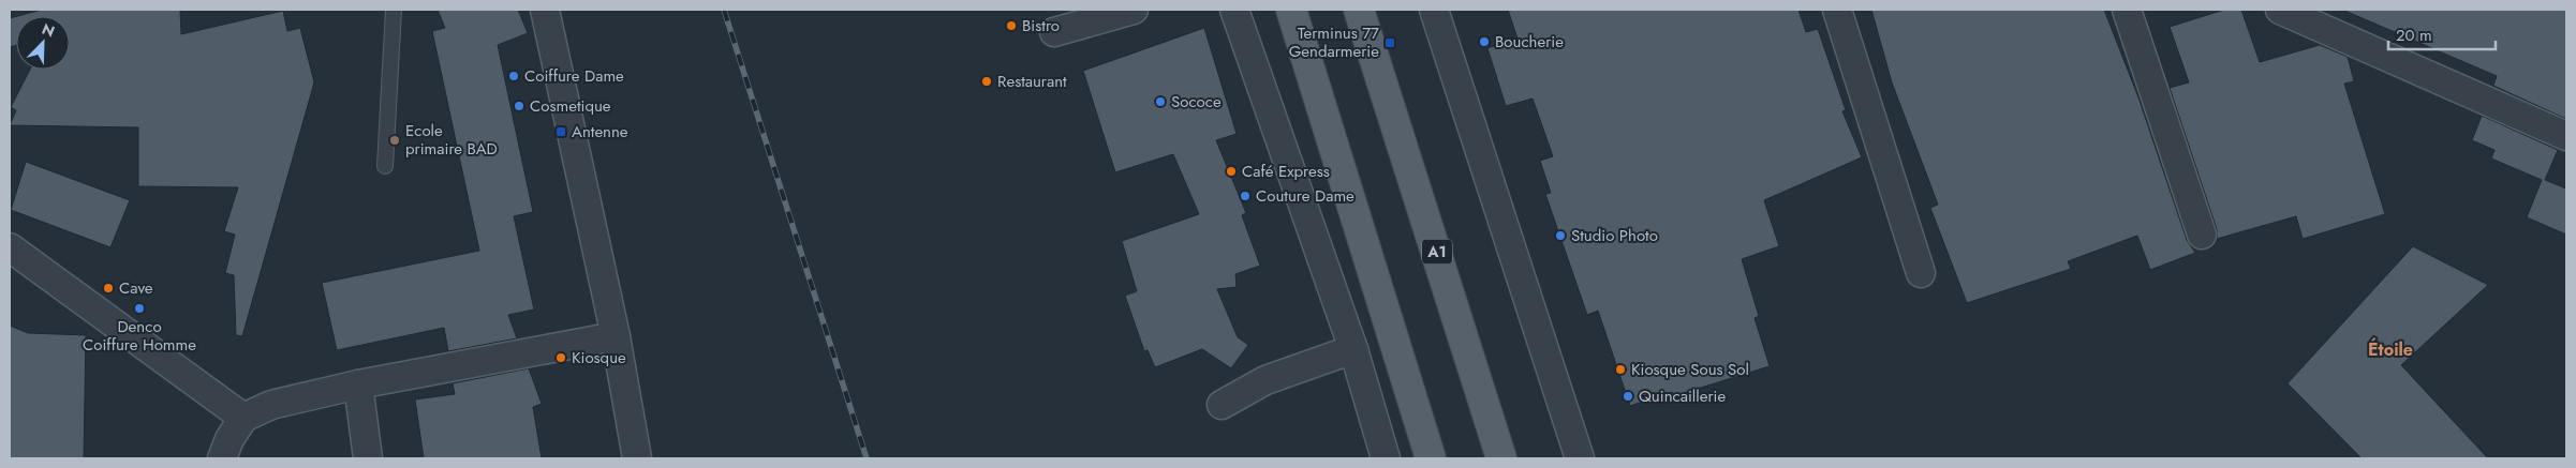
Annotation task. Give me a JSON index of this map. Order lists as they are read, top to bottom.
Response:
{
  "streets": {
    "main road": ["A1"]
  },
  "districts": ["Étoile"],
  "places": {
    "other": [
      "Bistro",
      "Boucherie",
      "Coiffure Dame",
      "Restaurant",
      "Sococe",
      "Cosmetique",
      "Ecole primaire BAD",
      "Café Express",
      "Couture Dame",
      "Studio Photo",
      "Cave",
      "Denco Coiffure Homme",
      "Kiosque",
      "Kiosque Sous Sol",
      "Quincaillerie"
    ],
    "transit": ["Terminus 77 Gendarmerie", "Antenne"]
  },
  "scale_bar": "20 m",
  "north": "top right"
}
